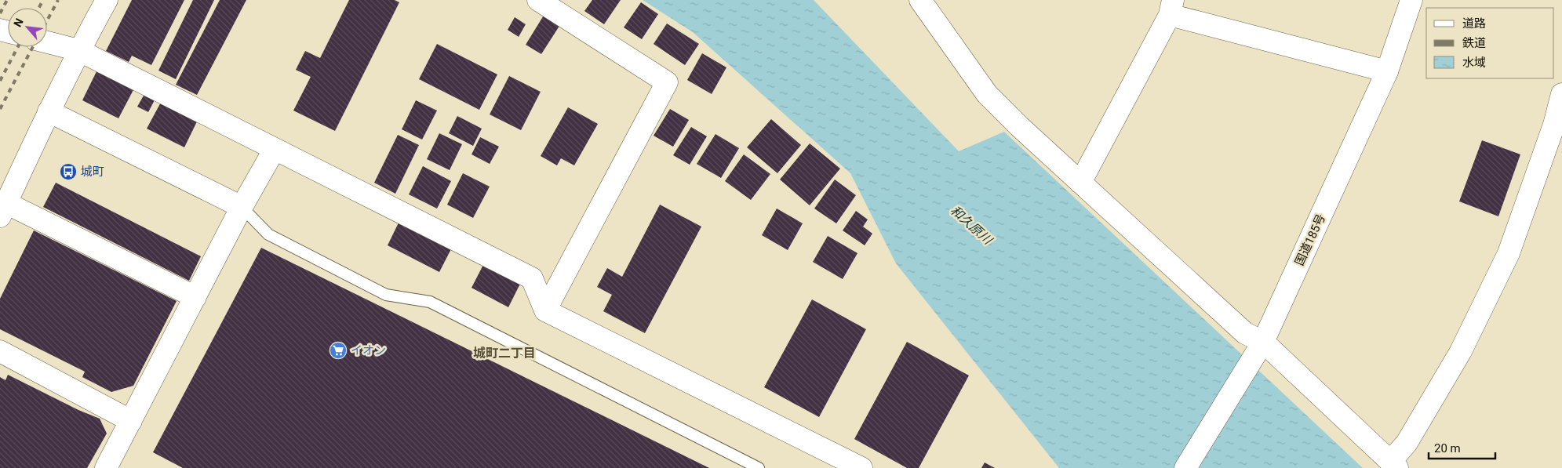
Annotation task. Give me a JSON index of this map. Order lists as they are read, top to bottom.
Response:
{
  "streets": {
    "main road": ["国道185号"]
  },
  "districts": ["城町二丁目"],
  "water": ["和久原川"],
  "places": {
    "bus stop": ["城町"],
    "supermarket": ["イオン"]
  },
  "legend": ["道路", "鉄道", "水域"],
  "scale_bar": "20 m",
  "north": "top left"
}
